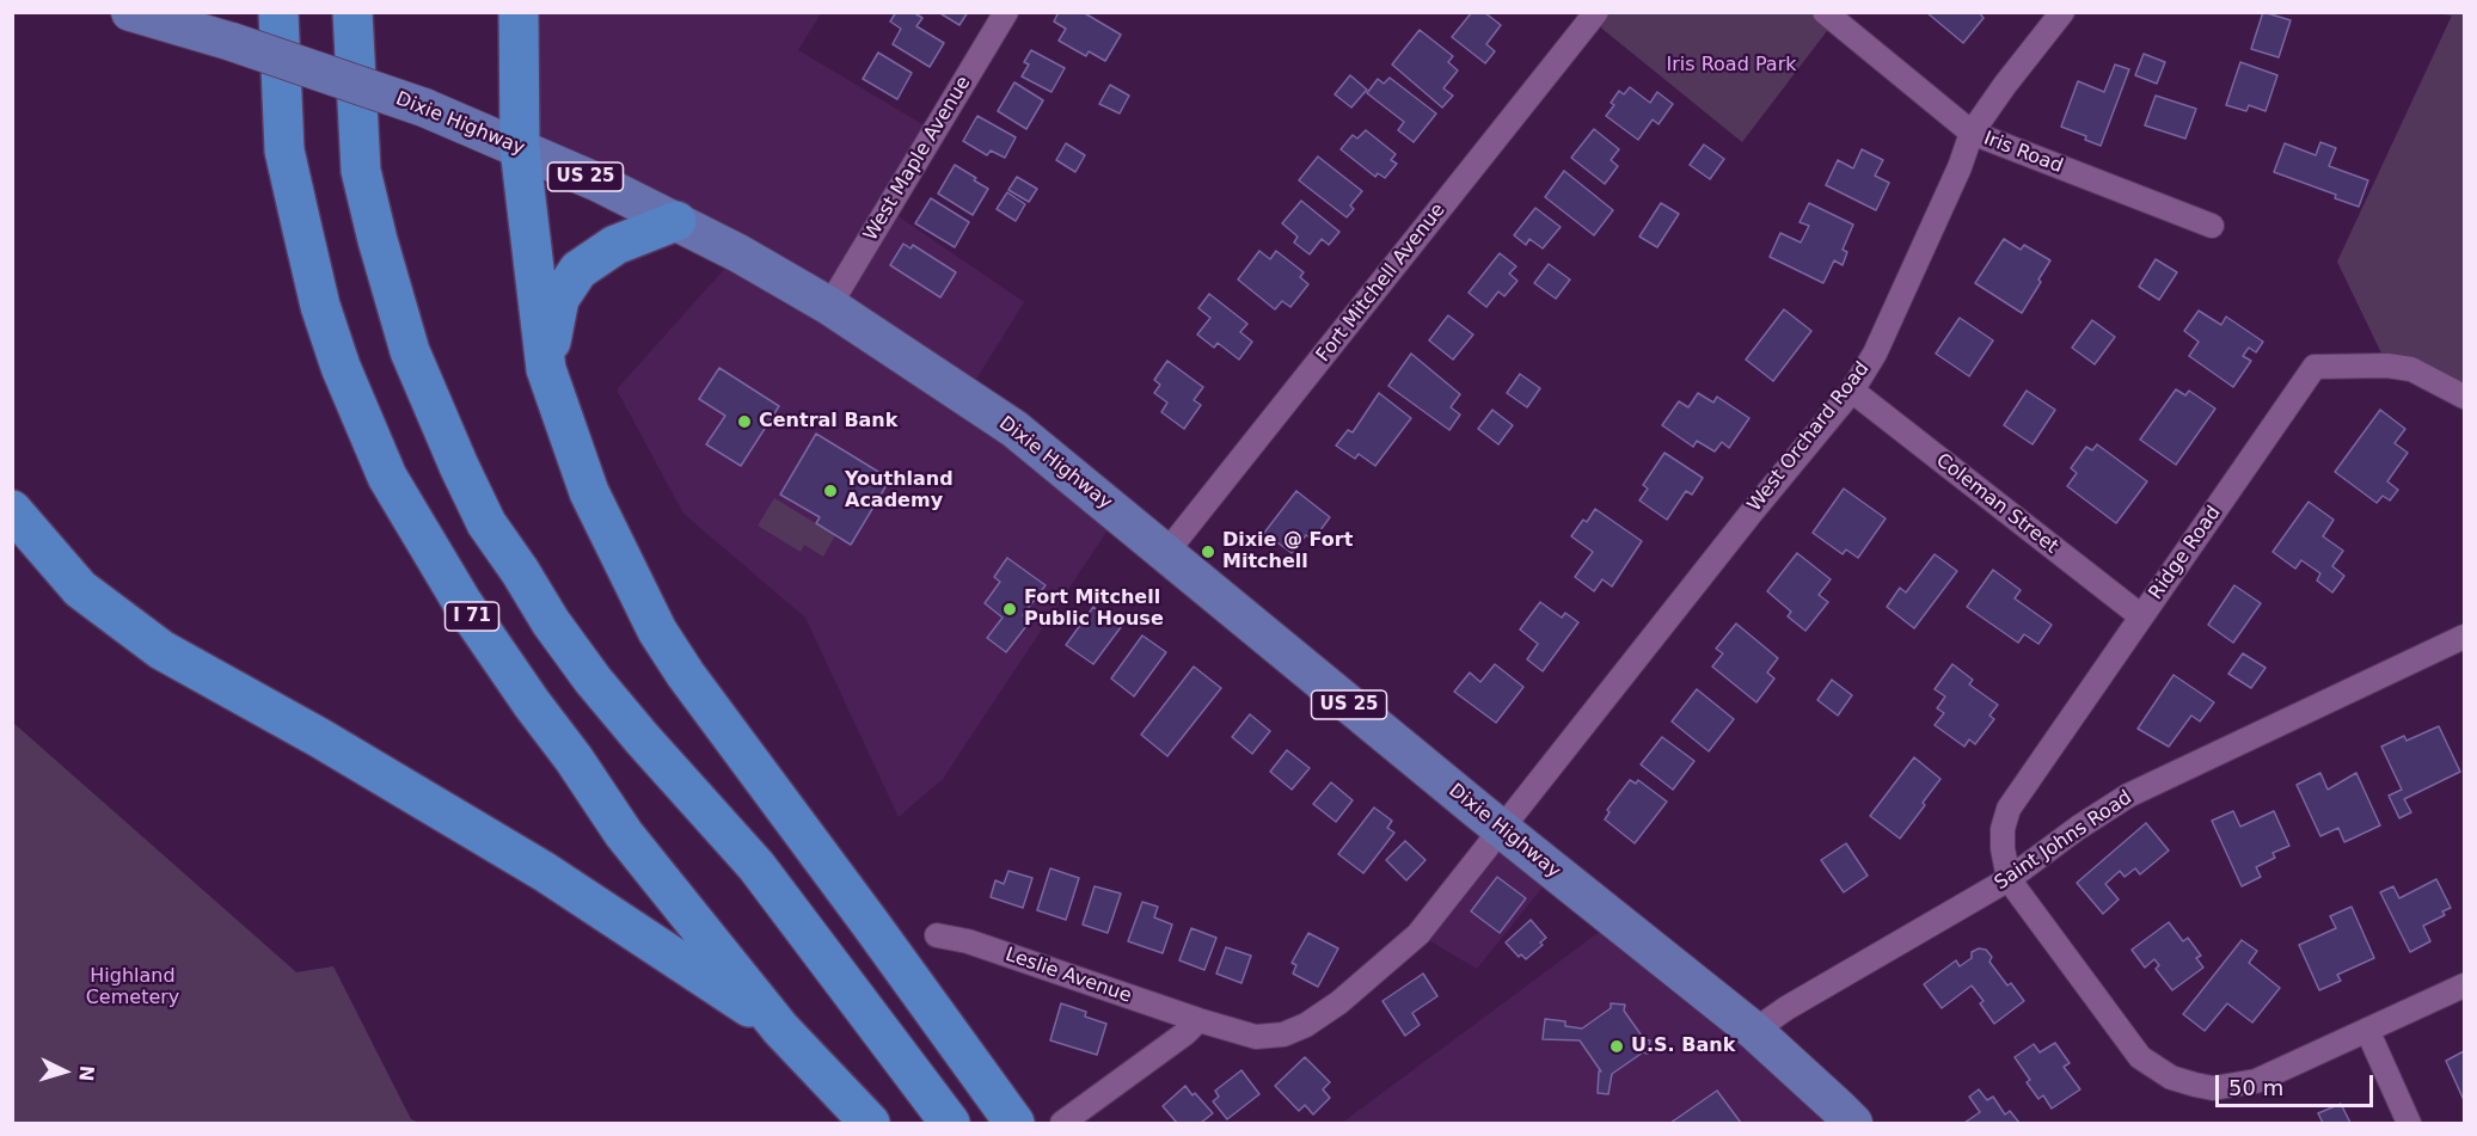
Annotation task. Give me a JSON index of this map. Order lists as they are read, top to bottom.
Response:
{
  "streets": {
    "highway": ["I 71"],
    "main road": ["Dixie Highway", "US 25"],
    "street": [
      "Iris Road",
      "West Maple Avenue",
      "Fort Mitchell Avenue",
      "West Orchard Road",
      "Coleman Street",
      "Ridge Road",
      "Saint Johns Road",
      "Leslie Avenue"
    ]
  },
  "crossings": [
    ["Dixie Highway", "West Maple Avenue"],
    ["Dixie Highway", "Fort Mitchell Avenue"],
    ["Dixie Highway", "West Orchard Road"],
    ["Dixie Highway", "Saint Johns Road"],
    ["Iris Road", "West Orchard Road"],
    ["West Orchard Road", "Coleman Street"],
    ["West Orchard Road", "Leslie Avenue"],
    ["Coleman Street", "Ridge Road"],
    ["Ridge Road", "Saint Johns Road"]
  ],
  "parks": ["Iris Road Park", "Highland Cemetery"],
  "places": [
    "Central Bank",
    "Youthland Academy",
    "Dixie @ Fort Mitchell",
    "Fort Mitchell Public House",
    "U.S. Bank"
  ],
  "scale_bar": "50 m",
  "north": "right"
}
